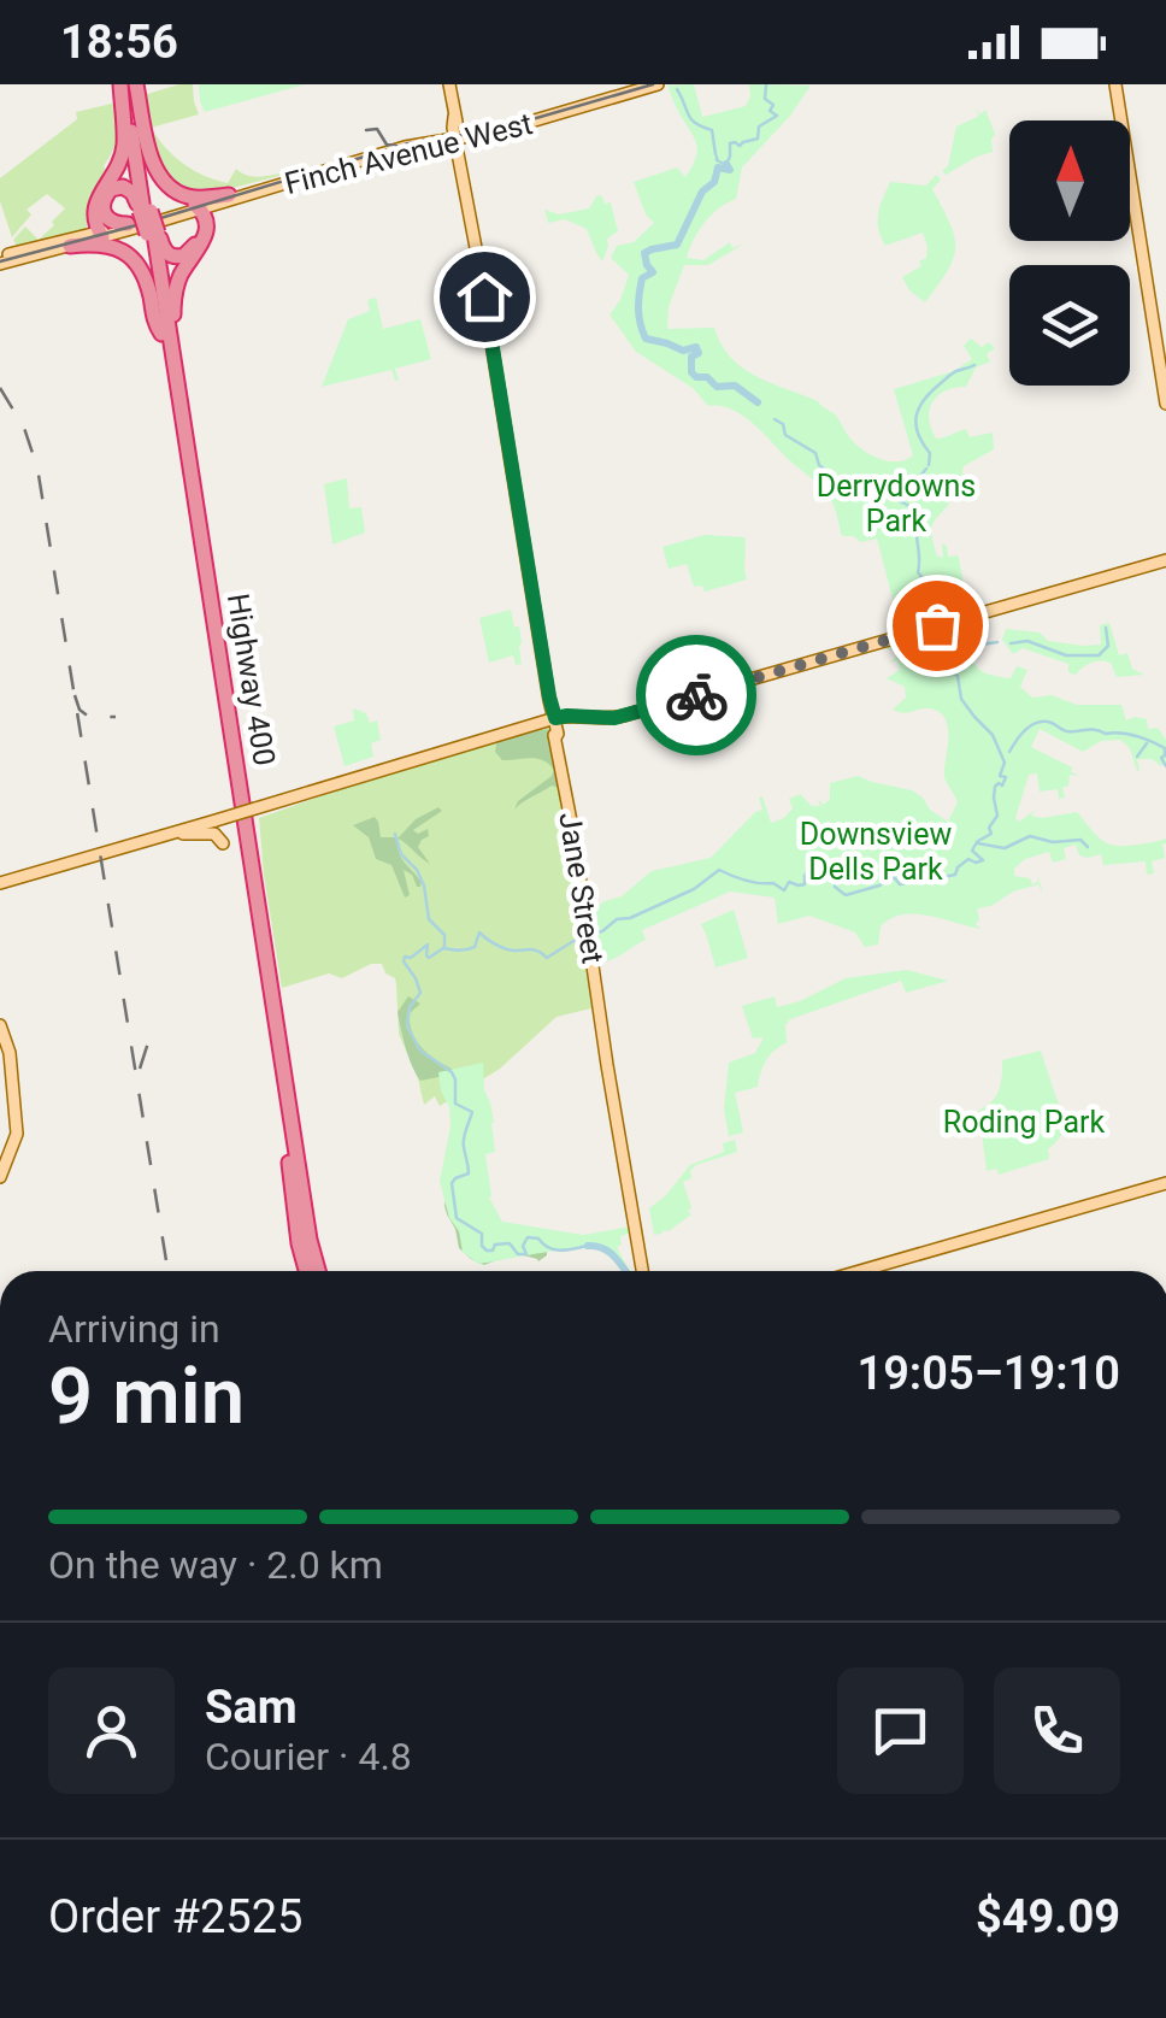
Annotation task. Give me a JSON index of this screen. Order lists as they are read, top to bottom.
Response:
{
  "streets": {
    "highway": ["Highway 400"],
    "main road": ["Finch Avenue West", "Jane Street"]
  },
  "crossings": [
    ["Finch Avenue West", "Highway 400"],
    ["Finch Avenue West", "Jane Street"]
  ],
  "parks": ["Derrydowns Park", "Downsview Dells Park", "Roding Park"],
  "north": "top",
  "page": {
    "status": "18:56",
    "heading": ["9 min", "Arriving in", "19:05–19:10"],
    "panel": [
      "Sam",
      "Courier · 4.8",
      "Order #2525",
      "$49.09"
    ],
    "bar": "On the way · 2.0 km"
  }
}
